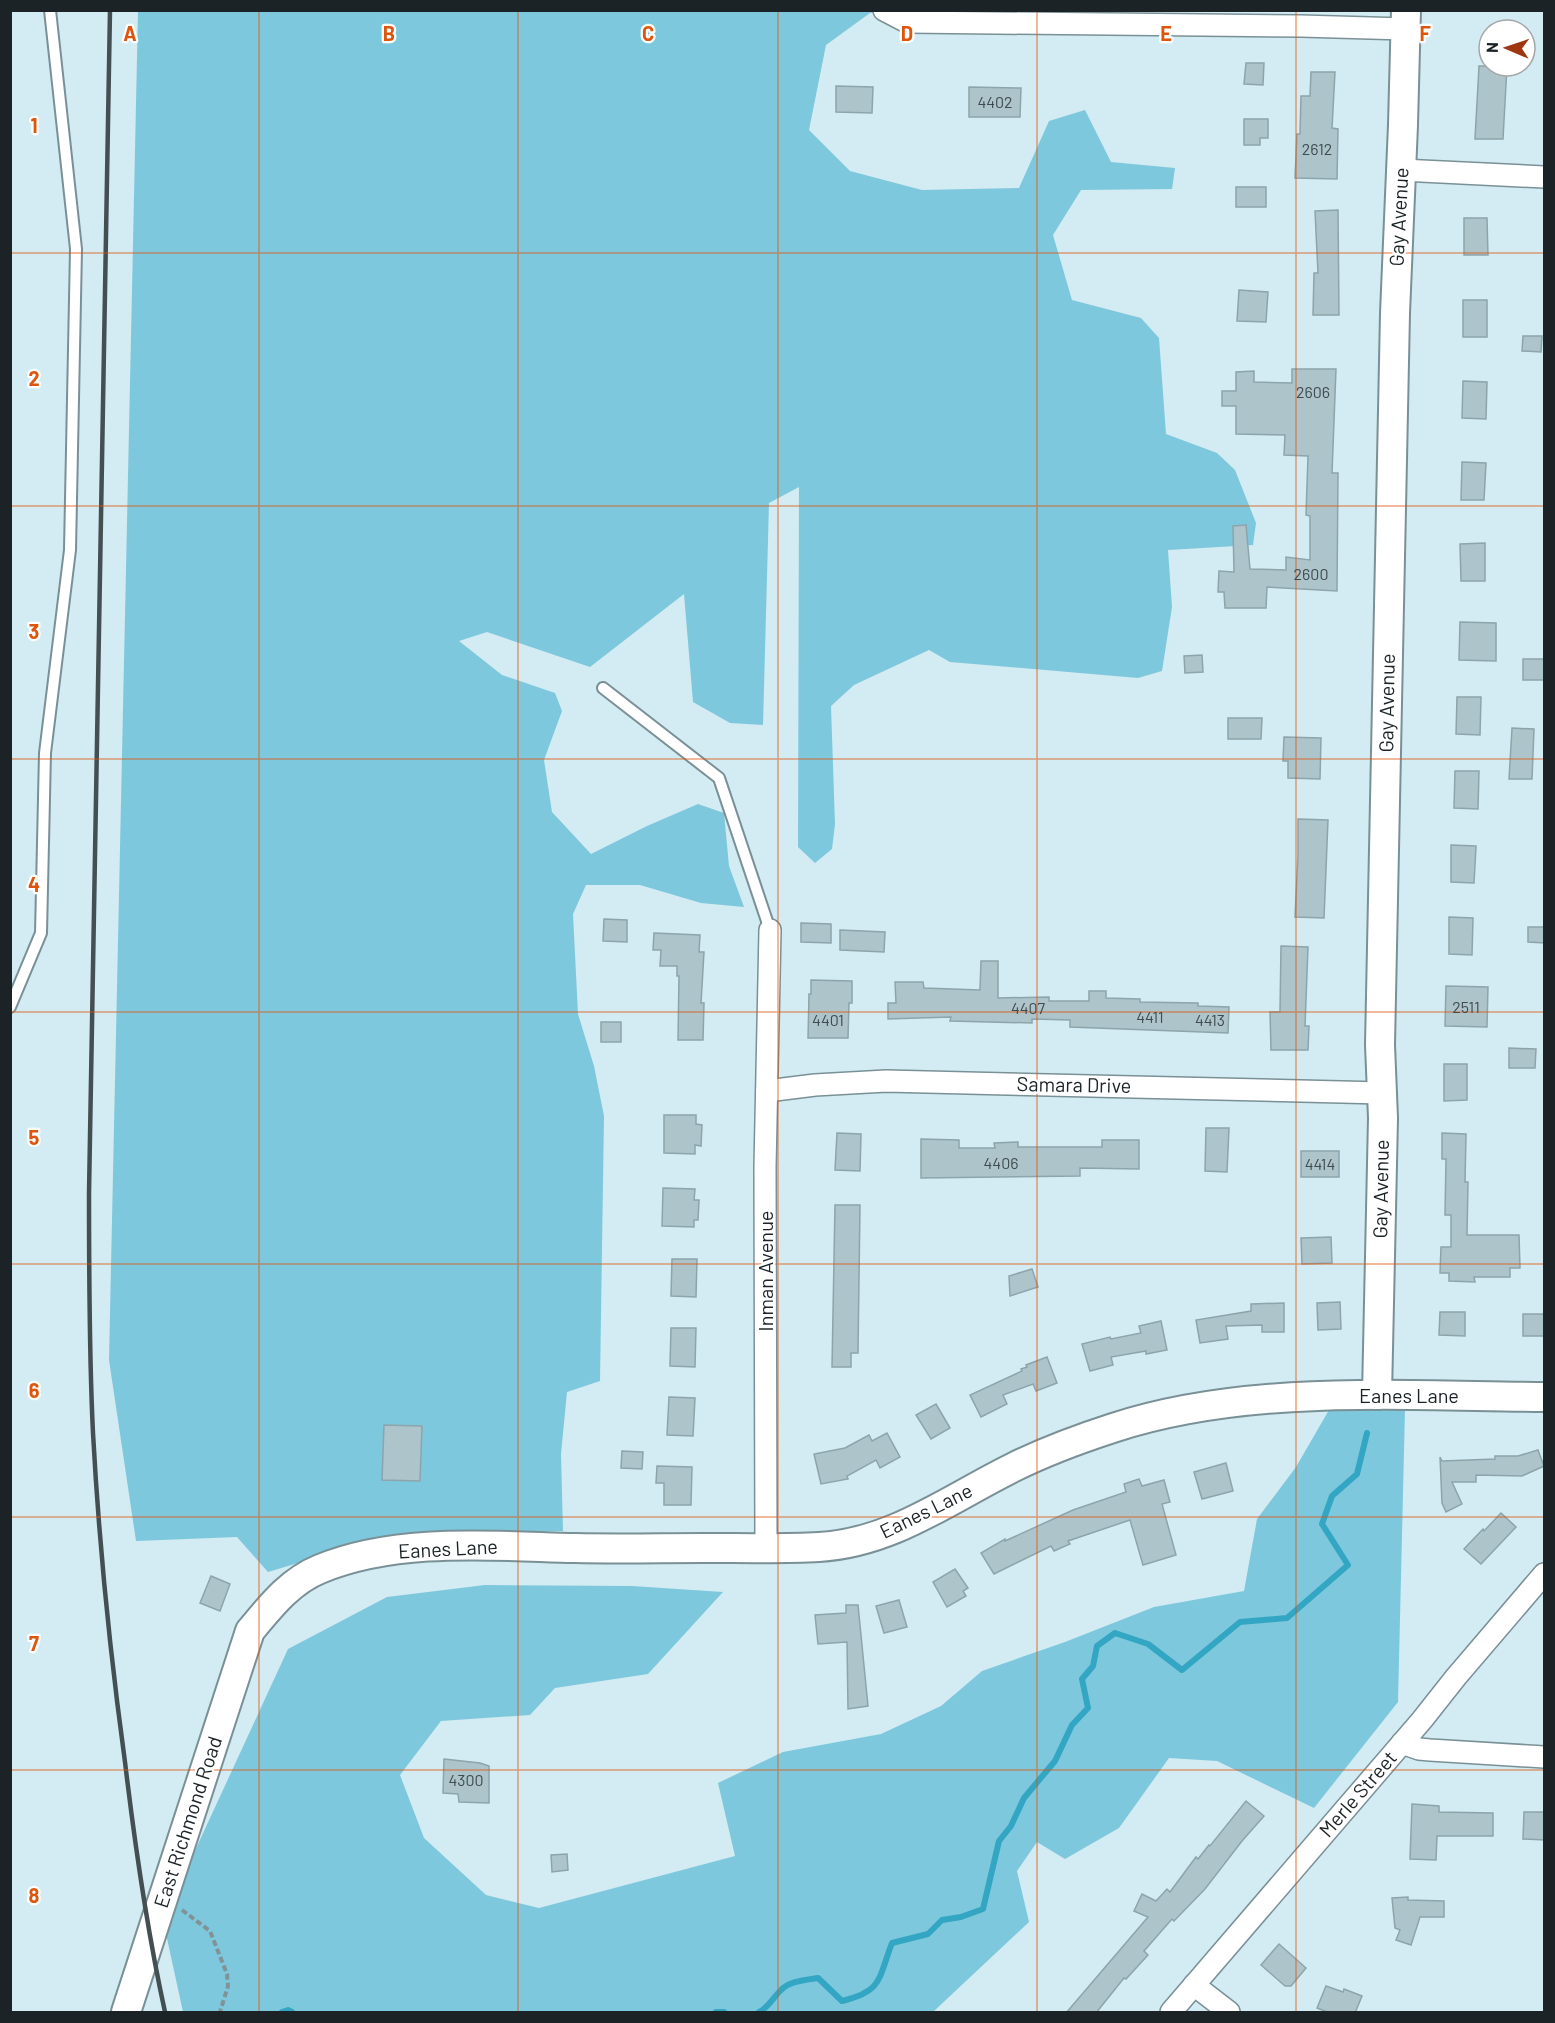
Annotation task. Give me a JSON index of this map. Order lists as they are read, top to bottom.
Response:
{
  "streets": {
    "street": [
      "Gay Avenue",
      "Samara Drive",
      "Inman Avenue",
      "Eanes Lane",
      "Merle Street",
      "East Richmond Road"
    ]
  },
  "crossings": [
    ["Gay Avenue", "Samara Drive"],
    ["Gay Avenue", "Eanes Lane"],
    ["Samara Drive", "Inman Avenue"],
    ["Inman Avenue", "Eanes Lane"],
    ["Eanes Lane", "East Richmond Road"]
  ],
  "house_numbers": [
    "4402",
    "2612",
    "2606",
    "2600",
    "2511",
    "4407",
    "4411",
    "4401",
    "4413",
    "4406",
    "4414",
    "4300"
  ],
  "north": "left",
  "grid": {
    "columns": [
      "A",
      "B",
      "C",
      "D",
      "E",
      "F"
    ],
    "rows": [
      "1",
      "2",
      "3",
      "4",
      "5",
      "6",
      "7",
      "8"
    ]
  }
}
